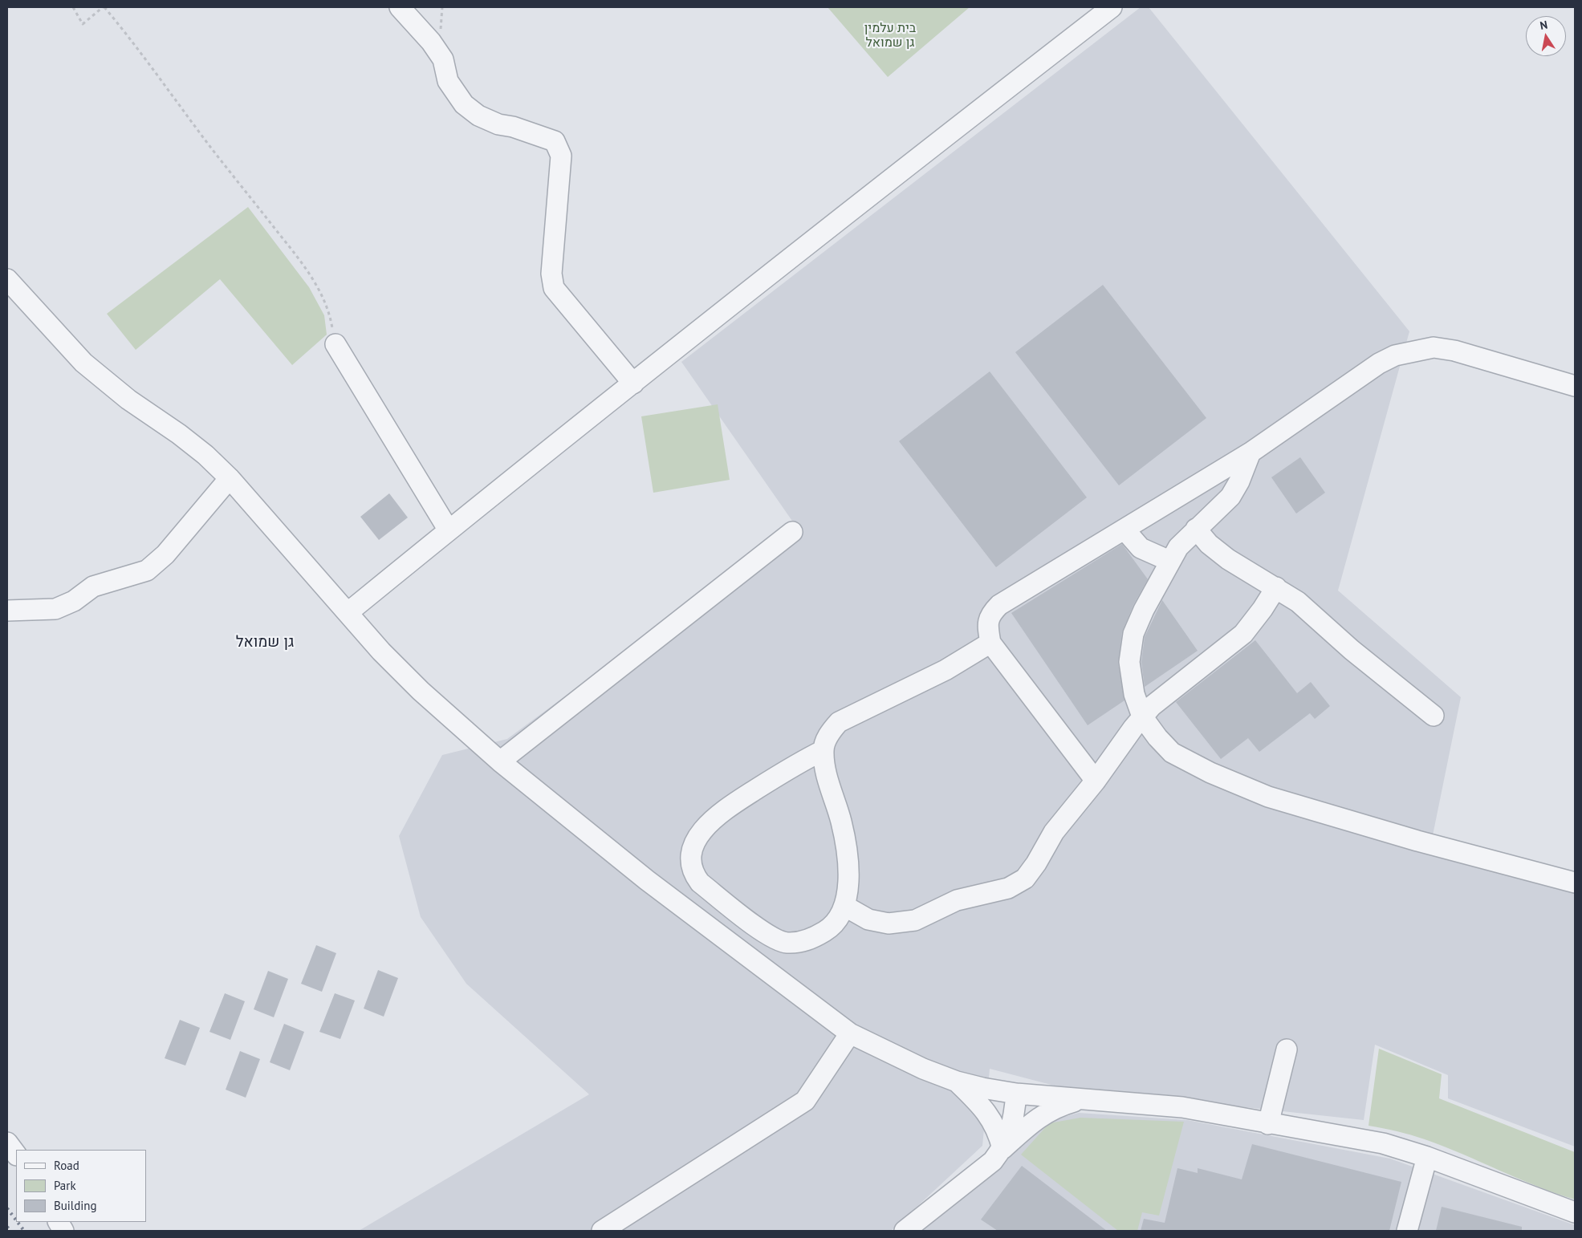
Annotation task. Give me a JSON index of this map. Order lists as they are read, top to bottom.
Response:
{
  "districts": ["גן שמואל"],
  "parks": ["בית עלמין גן שמואל"],
  "legend": ["Road", "Park", "Building"],
  "north": "top"
}
